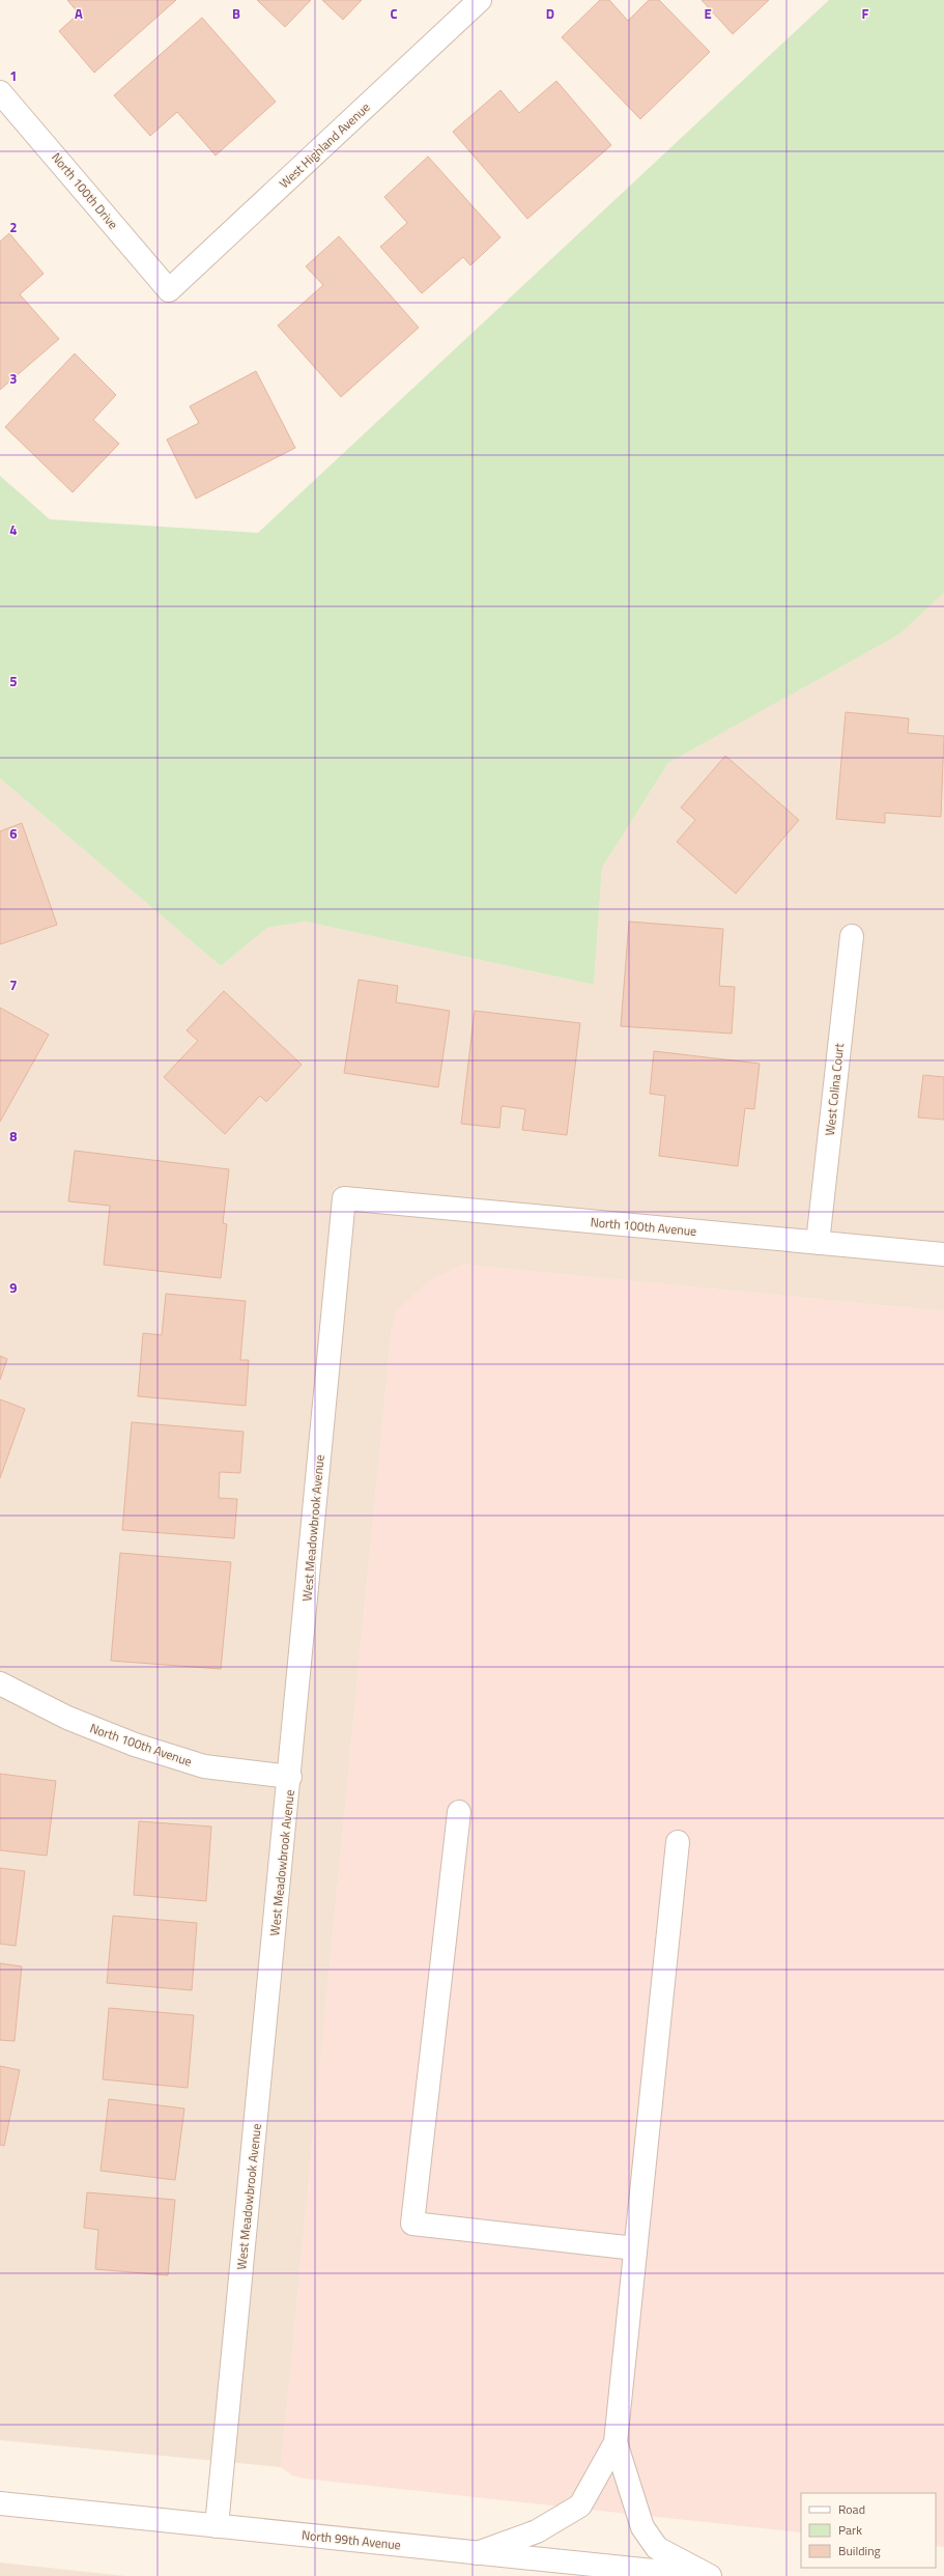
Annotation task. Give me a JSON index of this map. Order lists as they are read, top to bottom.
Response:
{
  "streets": {
    "street": [
      "West Highland Avenue",
      "North 100th Drive",
      "West Colina Court",
      "North 100th Avenue",
      "West Meadowbrook Avenue",
      "North 99th Avenue"
    ]
  },
  "crossings": [
    ["West Highland Avenue", "North 100th Drive"],
    ["West Colina Court", "North 100th Avenue"],
    ["North 100th Avenue", "West Meadowbrook Avenue"],
    ["West Meadowbrook Avenue", "North 99th Avenue"]
  ],
  "legend": ["Road", "Park", "Building"],
  "grid": {
    "columns": [
      "A",
      "B",
      "C",
      "D",
      "E",
      "F"
    ],
    "rows": [
      "1",
      "2",
      "3",
      "4",
      "5",
      "6",
      "7",
      "8",
      "9"
    ]
  }
}
